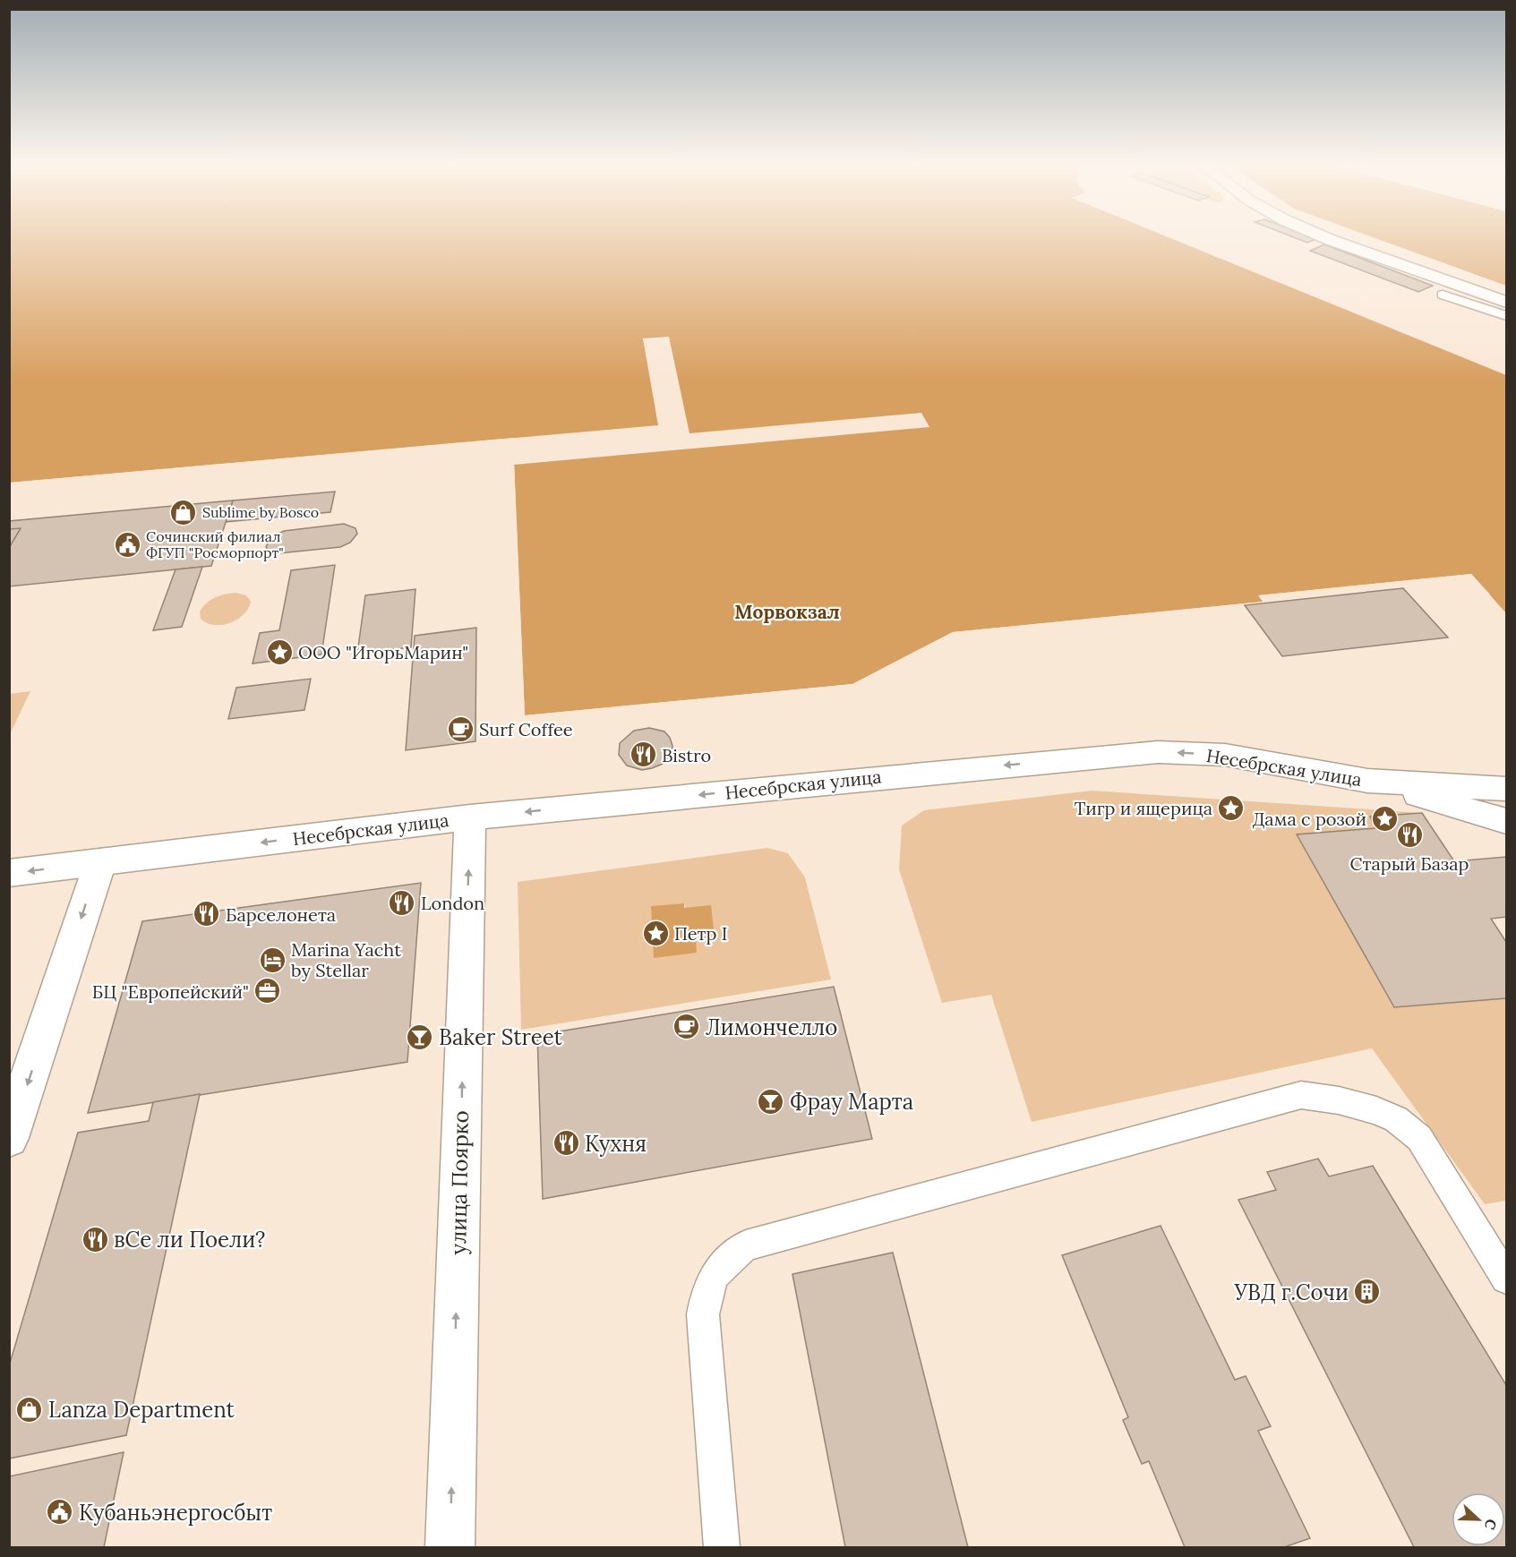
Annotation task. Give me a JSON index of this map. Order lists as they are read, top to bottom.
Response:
{
  "streets": {
    "main road": ["Несебрская улица", "улица Поярко"]
  },
  "crossings": [
    ["Несебрская улица", "улица Поярко"]
  ],
  "one_way": ["Несебрская улица", "улица Поярко"],
  "districts": ["Морвокзал"],
  "places": {
    "shop": ["Sublime by Bosco", "Lanza Department"],
    "public building": ["Сочинский филиал ФГУП \"Росморпорт\"", "Кубаньэнергосбыт"],
    "place": [
      "ООО \"ИгорьМарин\"",
      "Тигр и ящерица",
      "Дама с розой",
      "Петр I"
    ],
    "cafe": ["Surf Coffee", "Лимончелло"],
    "restaurant": [
      "Bistro",
      "Старый Базар",
      "London",
      "Барселонета",
      "Кухня",
      "вСе ли Поели?"
    ],
    "hotel": ["Marina Yacht by Stellar"],
    "office": ["БЦ \"Европейский\""],
    "bar": ["Baker Street", "Фрау Марта"],
    "building": ["УВД г.Сочи"]
  },
  "north": "right"
}
